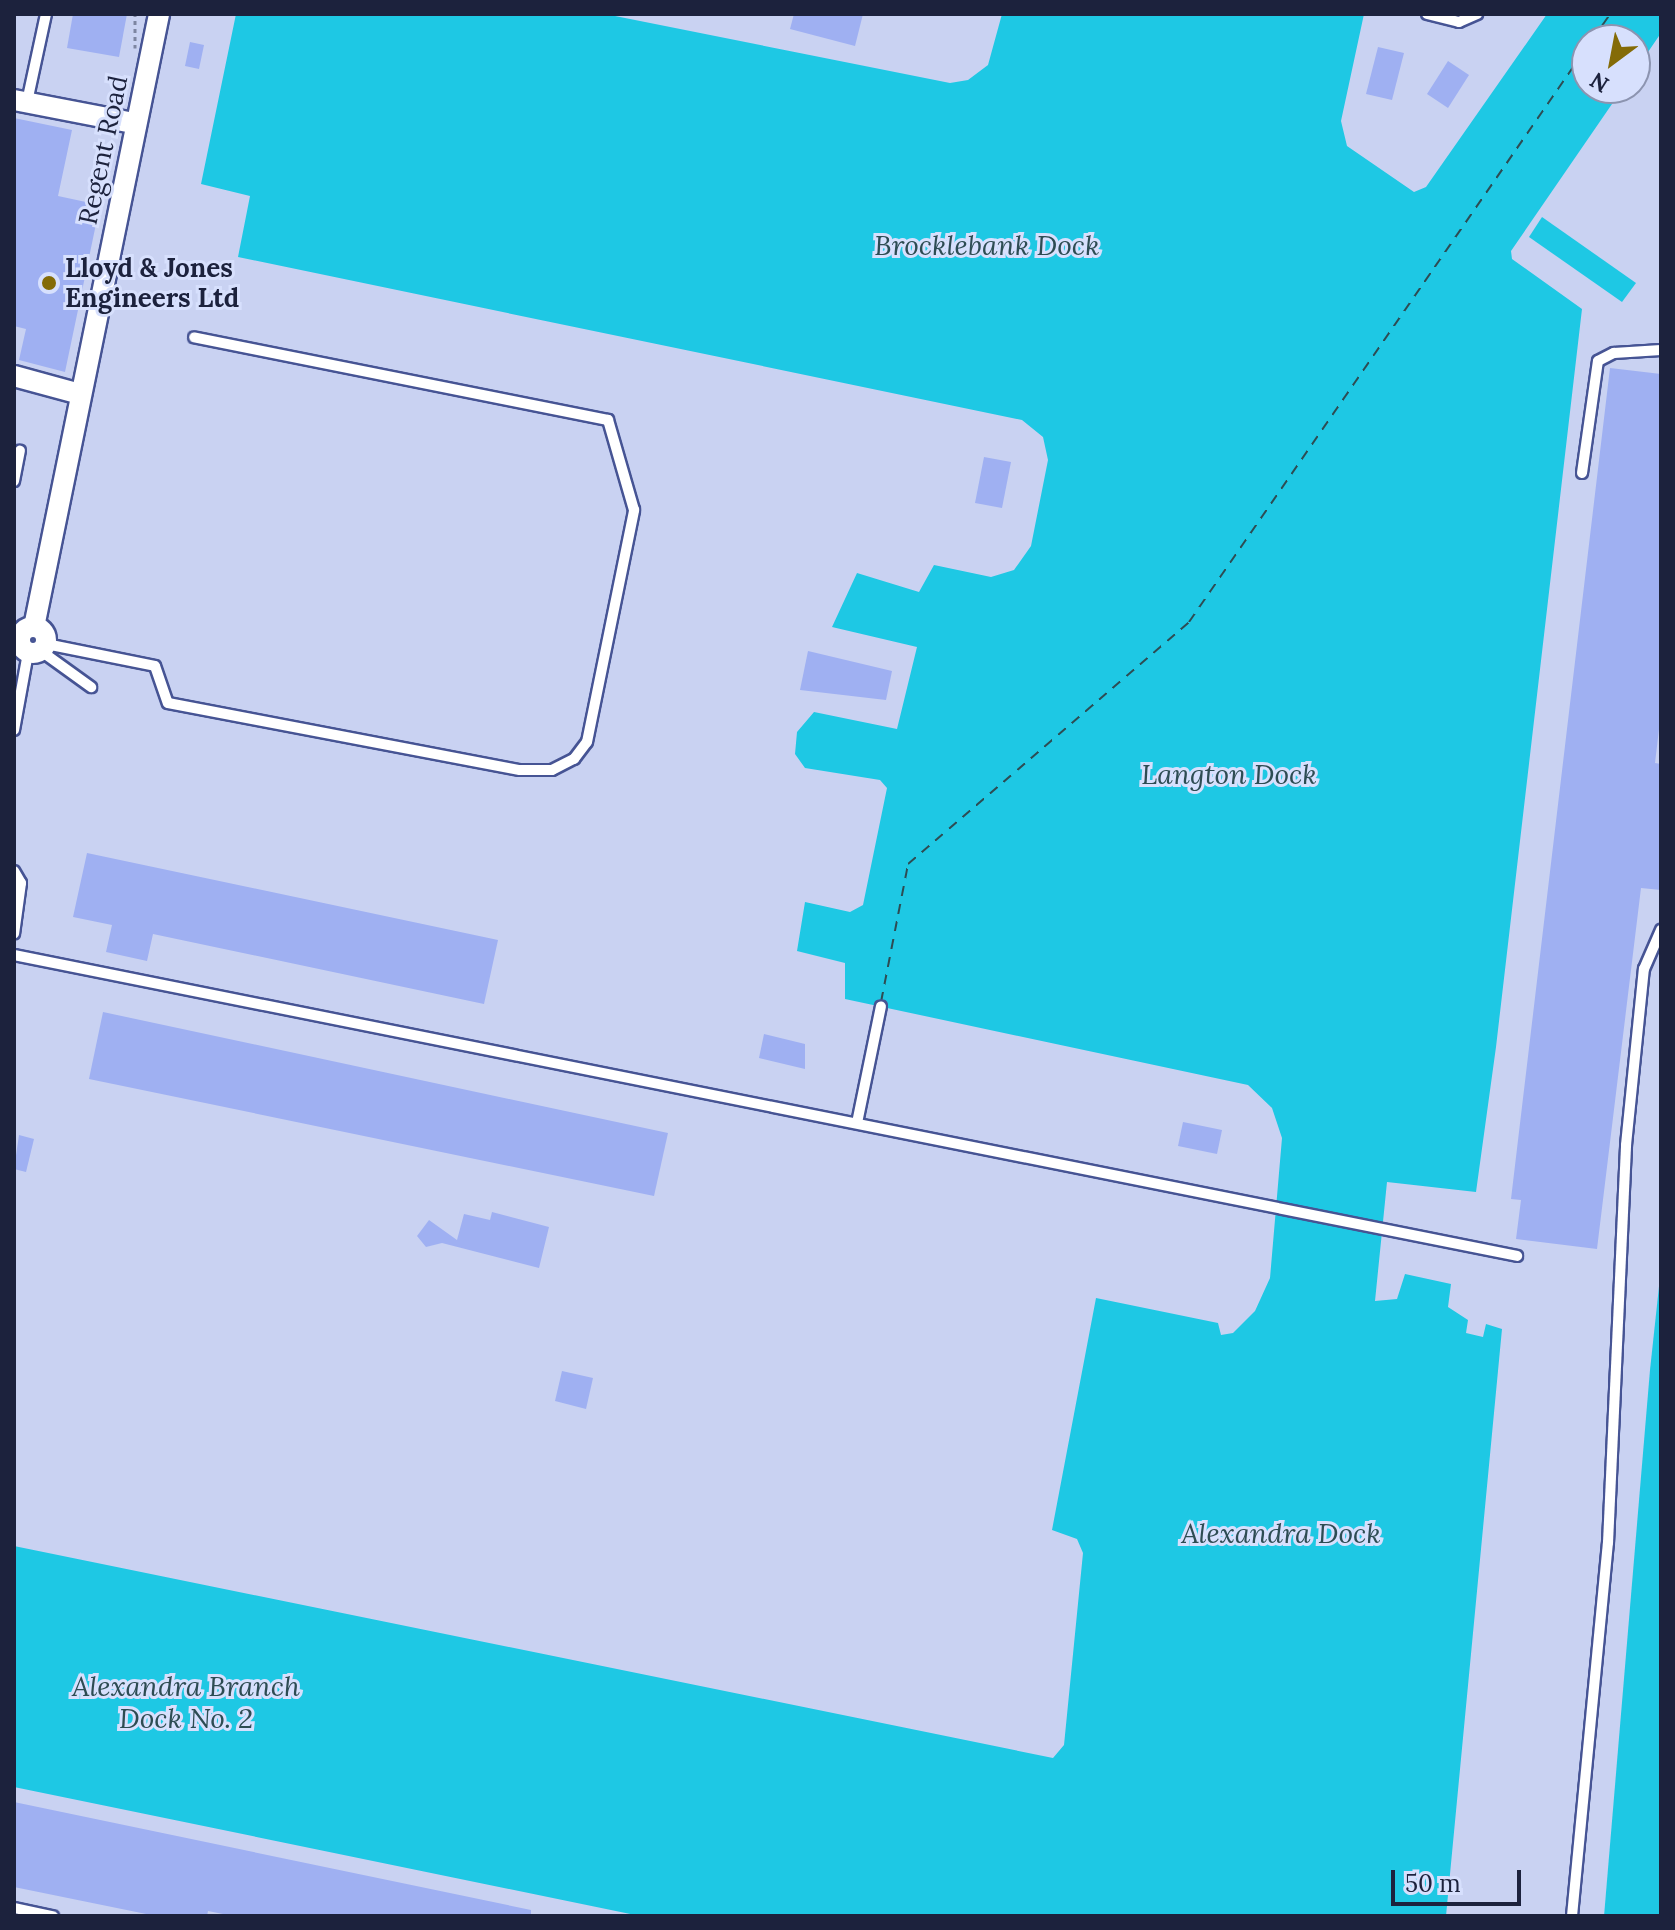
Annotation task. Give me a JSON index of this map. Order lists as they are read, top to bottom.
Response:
{
  "streets": {
    "street": ["Regent Road"]
  },
  "water": [
    "Brocklebank Dock",
    "Langton Dock",
    "Alexandra Dock",
    "Alexandra Branch Dock No. 2"
  ],
  "places": ["Lloyd & Jones Engineers Ltd"],
  "scale_bar": "50 m",
  "north": "bottom left"
}
